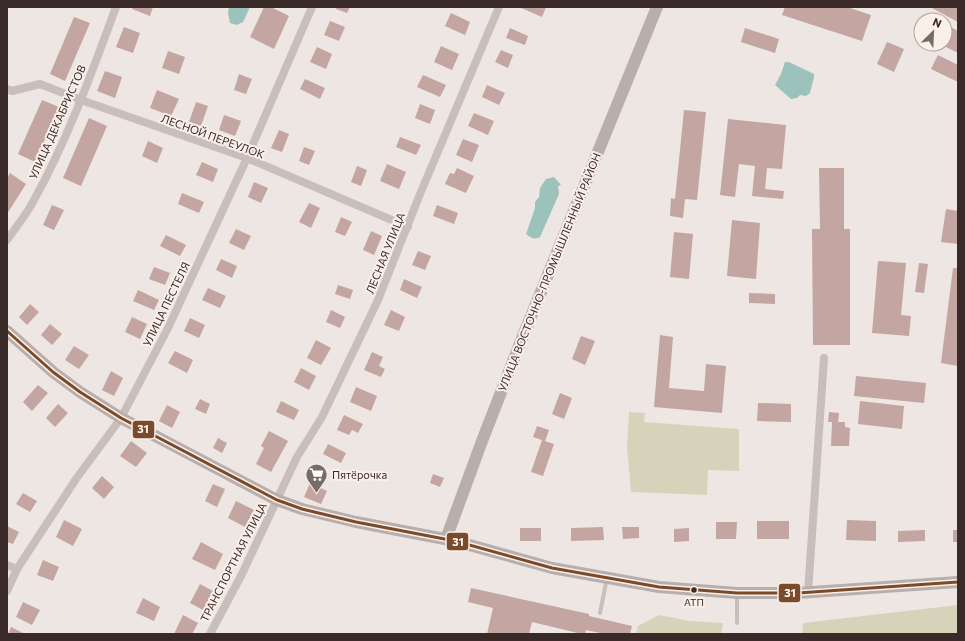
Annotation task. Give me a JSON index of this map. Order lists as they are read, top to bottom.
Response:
{
  "streets": {
    "main road": ["УЛИЦА ВОСТОЧНО-ПРОМЫШЛЕННЫЙ РАЙОН"],
    "street": [
      "УЛИЦА ДЕКАБРИСТОВ",
      "ЛЕСНОЙ ПЕРЕУЛОК",
      "ЛЕСНАЯ УЛИЦА",
      "УЛИЦА ПЕСТЕЛЯ",
      "ТРАНСПОРТНАЯ УЛИЦА"
    ]
  },
  "crossings": [
    ["УЛИЦА ДЕКАБРИСТОВ", "ЛЕСНОЙ ПЕРЕУЛОК"],
    ["ЛЕСНОЙ ПЕРЕУЛОК", "ЛЕСНАЯ УЛИЦА"],
    ["ЛЕСНОЙ ПЕРЕУЛОК", "УЛИЦА ПЕСТЕЛЯ"],
    ["ЛЕСНАЯ УЛИЦА", "ТРАНСПОРТНАЯ УЛИЦА"]
  ],
  "places": {
    "supermarket": ["Пятёрочка"],
    "other": ["АТП"]
  },
  "lines": ["transit line 31"],
  "north": "top right"
}
